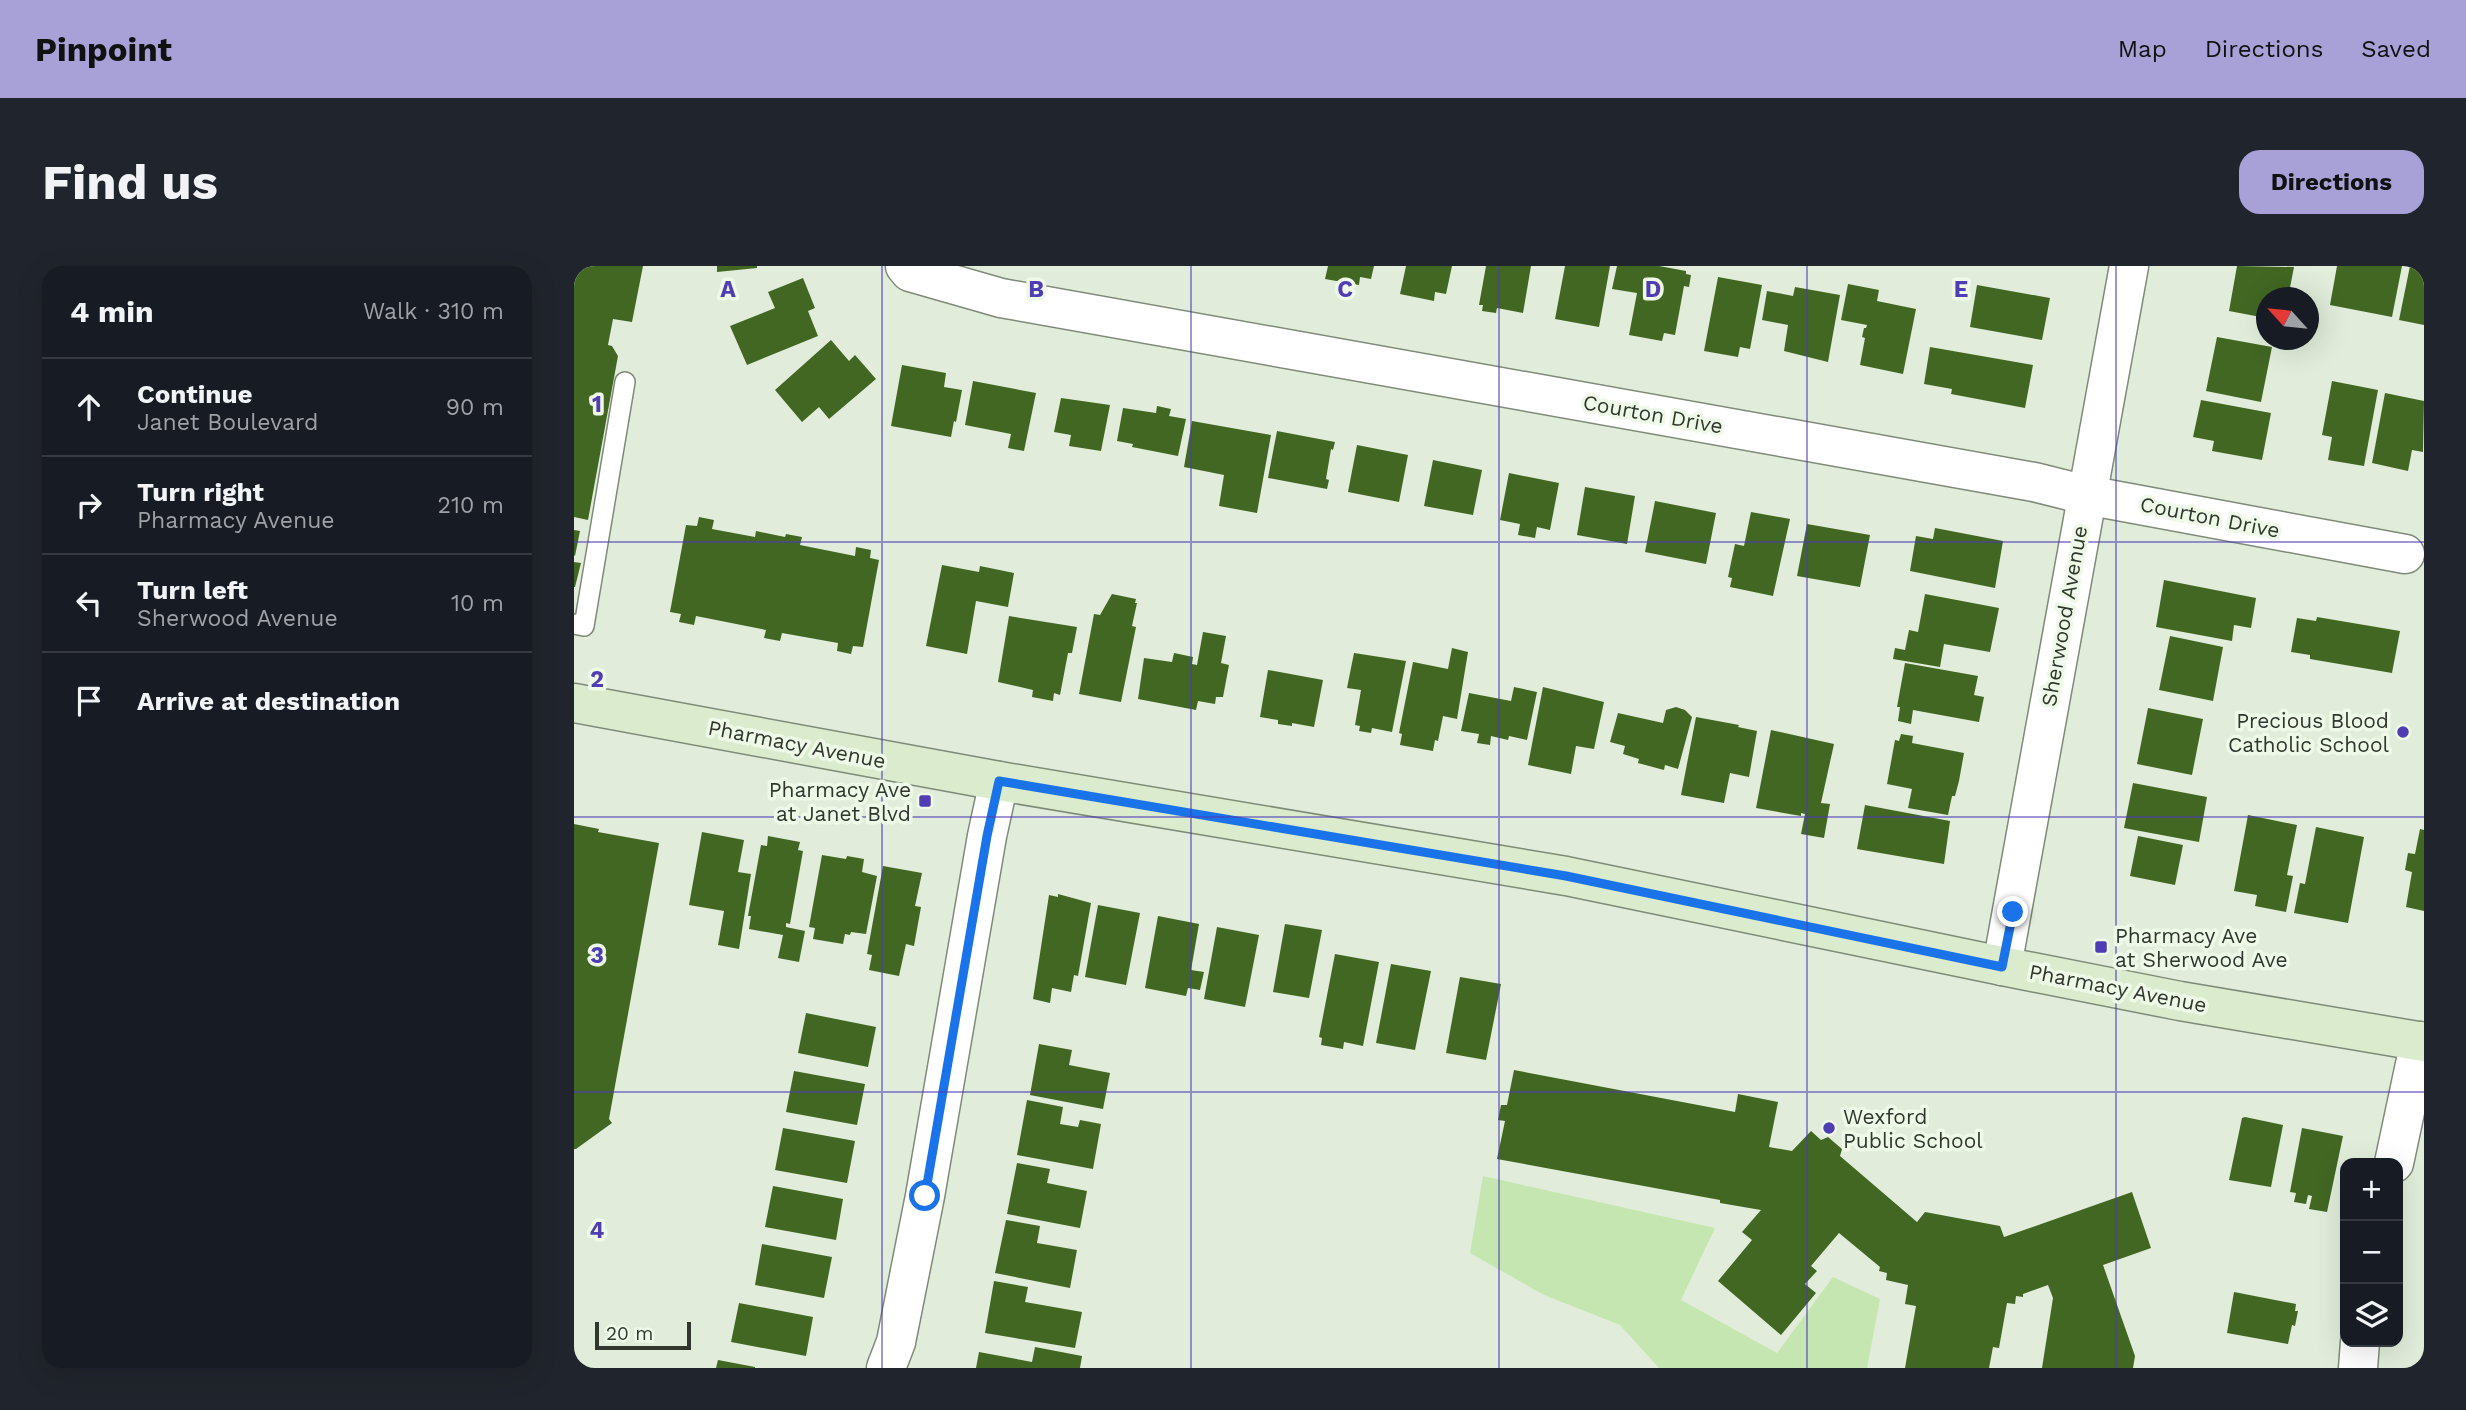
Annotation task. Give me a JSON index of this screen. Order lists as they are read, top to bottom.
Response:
{
  "streets": {
    "street": ["Courton Drive", "Sherwood Avenue", "Pharmacy Avenue"]
  },
  "crossings": [
    ["Courton Drive", "Sherwood Avenue"],
    ["Sherwood Avenue", "Pharmacy Avenue"]
  ],
  "places": {
    "other": ["Precious Blood Catholic School", "Wexford Public School"],
    "transit": ["Pharmacy Ave at Janet Blvd", "Pharmacy Ave at Sherwood Ave"]
  },
  "scale_bar": "20 m",
  "north": "top left",
  "page": {
    "header": "Pinpoint",
    "nav": ["Map", "Directions", "Saved"],
    "buttons": "Directions",
    "title": "Find us",
    "heading": ["4 min", "Walk · 310 m"],
    "list": [
      ["Continue", "Janet Boulevard", "90 m"],
      ["Turn right", "Pharmacy Avenue", "210 m"],
      ["Turn left", "Sherwood Avenue", "10 m"],
      "Arrive at destination"
    ],
    "map_buttons": ["+", "−"],
    "scale": "20 m"
  },
  "grid": {
    "columns": [
      "A",
      "B",
      "C",
      "D",
      "E"
    ],
    "rows": [
      "1",
      "2",
      "3",
      "4"
    ]
  }
}
